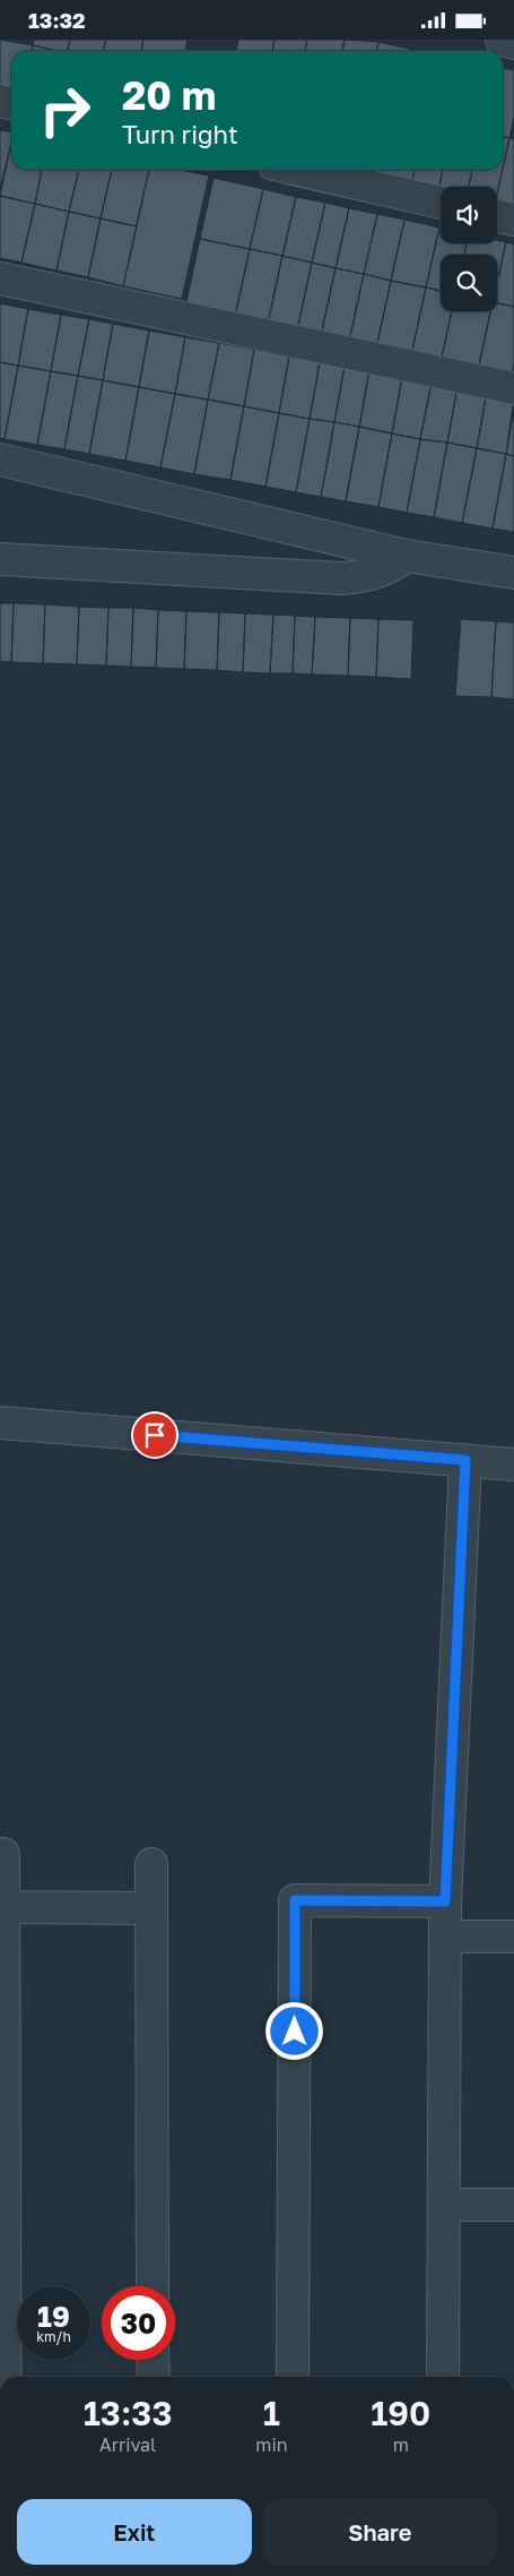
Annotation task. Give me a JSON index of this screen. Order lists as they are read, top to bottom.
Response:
{
  "page": {
    "status": "13:32",
    "turn": ["20 m", "Turn right"],
    "speed": "19 km/h",
    "limit": "30",
    "eta": [
      "13:33",
      "Arrival",
      "1",
      "min",
      "190",
      "m"
    ],
    "buttons": ["Exit", "Share"]
  }
}
